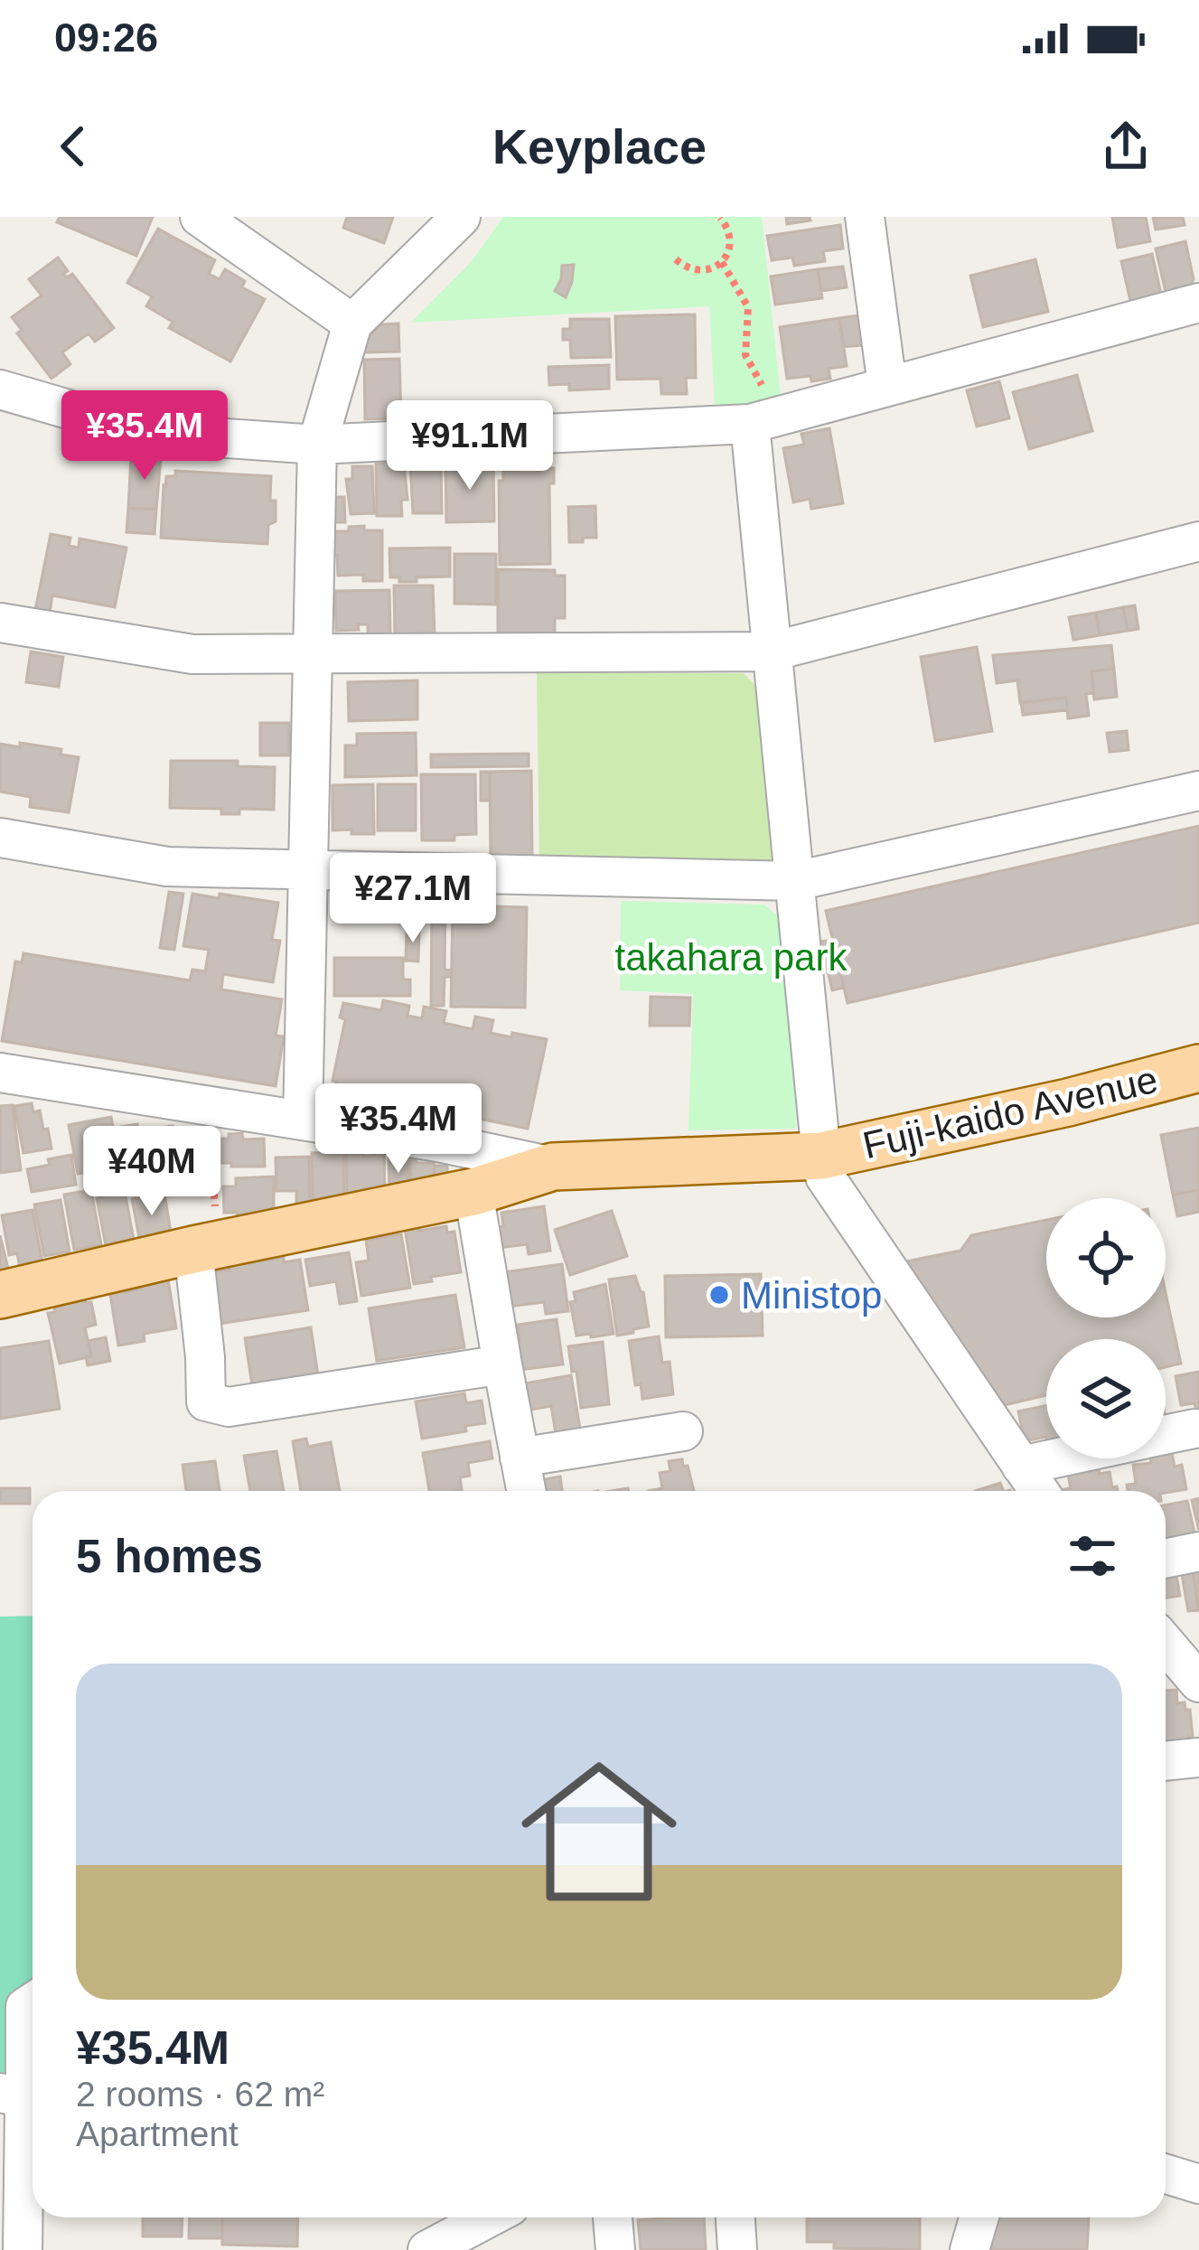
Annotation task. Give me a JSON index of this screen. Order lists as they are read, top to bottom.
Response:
{
  "streets": {
    "main road": ["Fuji-kaido Avenue"]
  },
  "parks": ["takahara park"],
  "places": ["Ministop"],
  "page": {
    "status": "09:26",
    "header": "Keyplace",
    "price": [
      "¥35.4M",
      "¥91.1M",
      "¥27.1M",
      "¥35.4M",
      "¥40M"
    ],
    "heading": "5 homes",
    "list": [
      {
        "name": "¥35.4M",
        "note": "2 rooms · 62 m² · Apartment"
      }
    ]
  }
}
